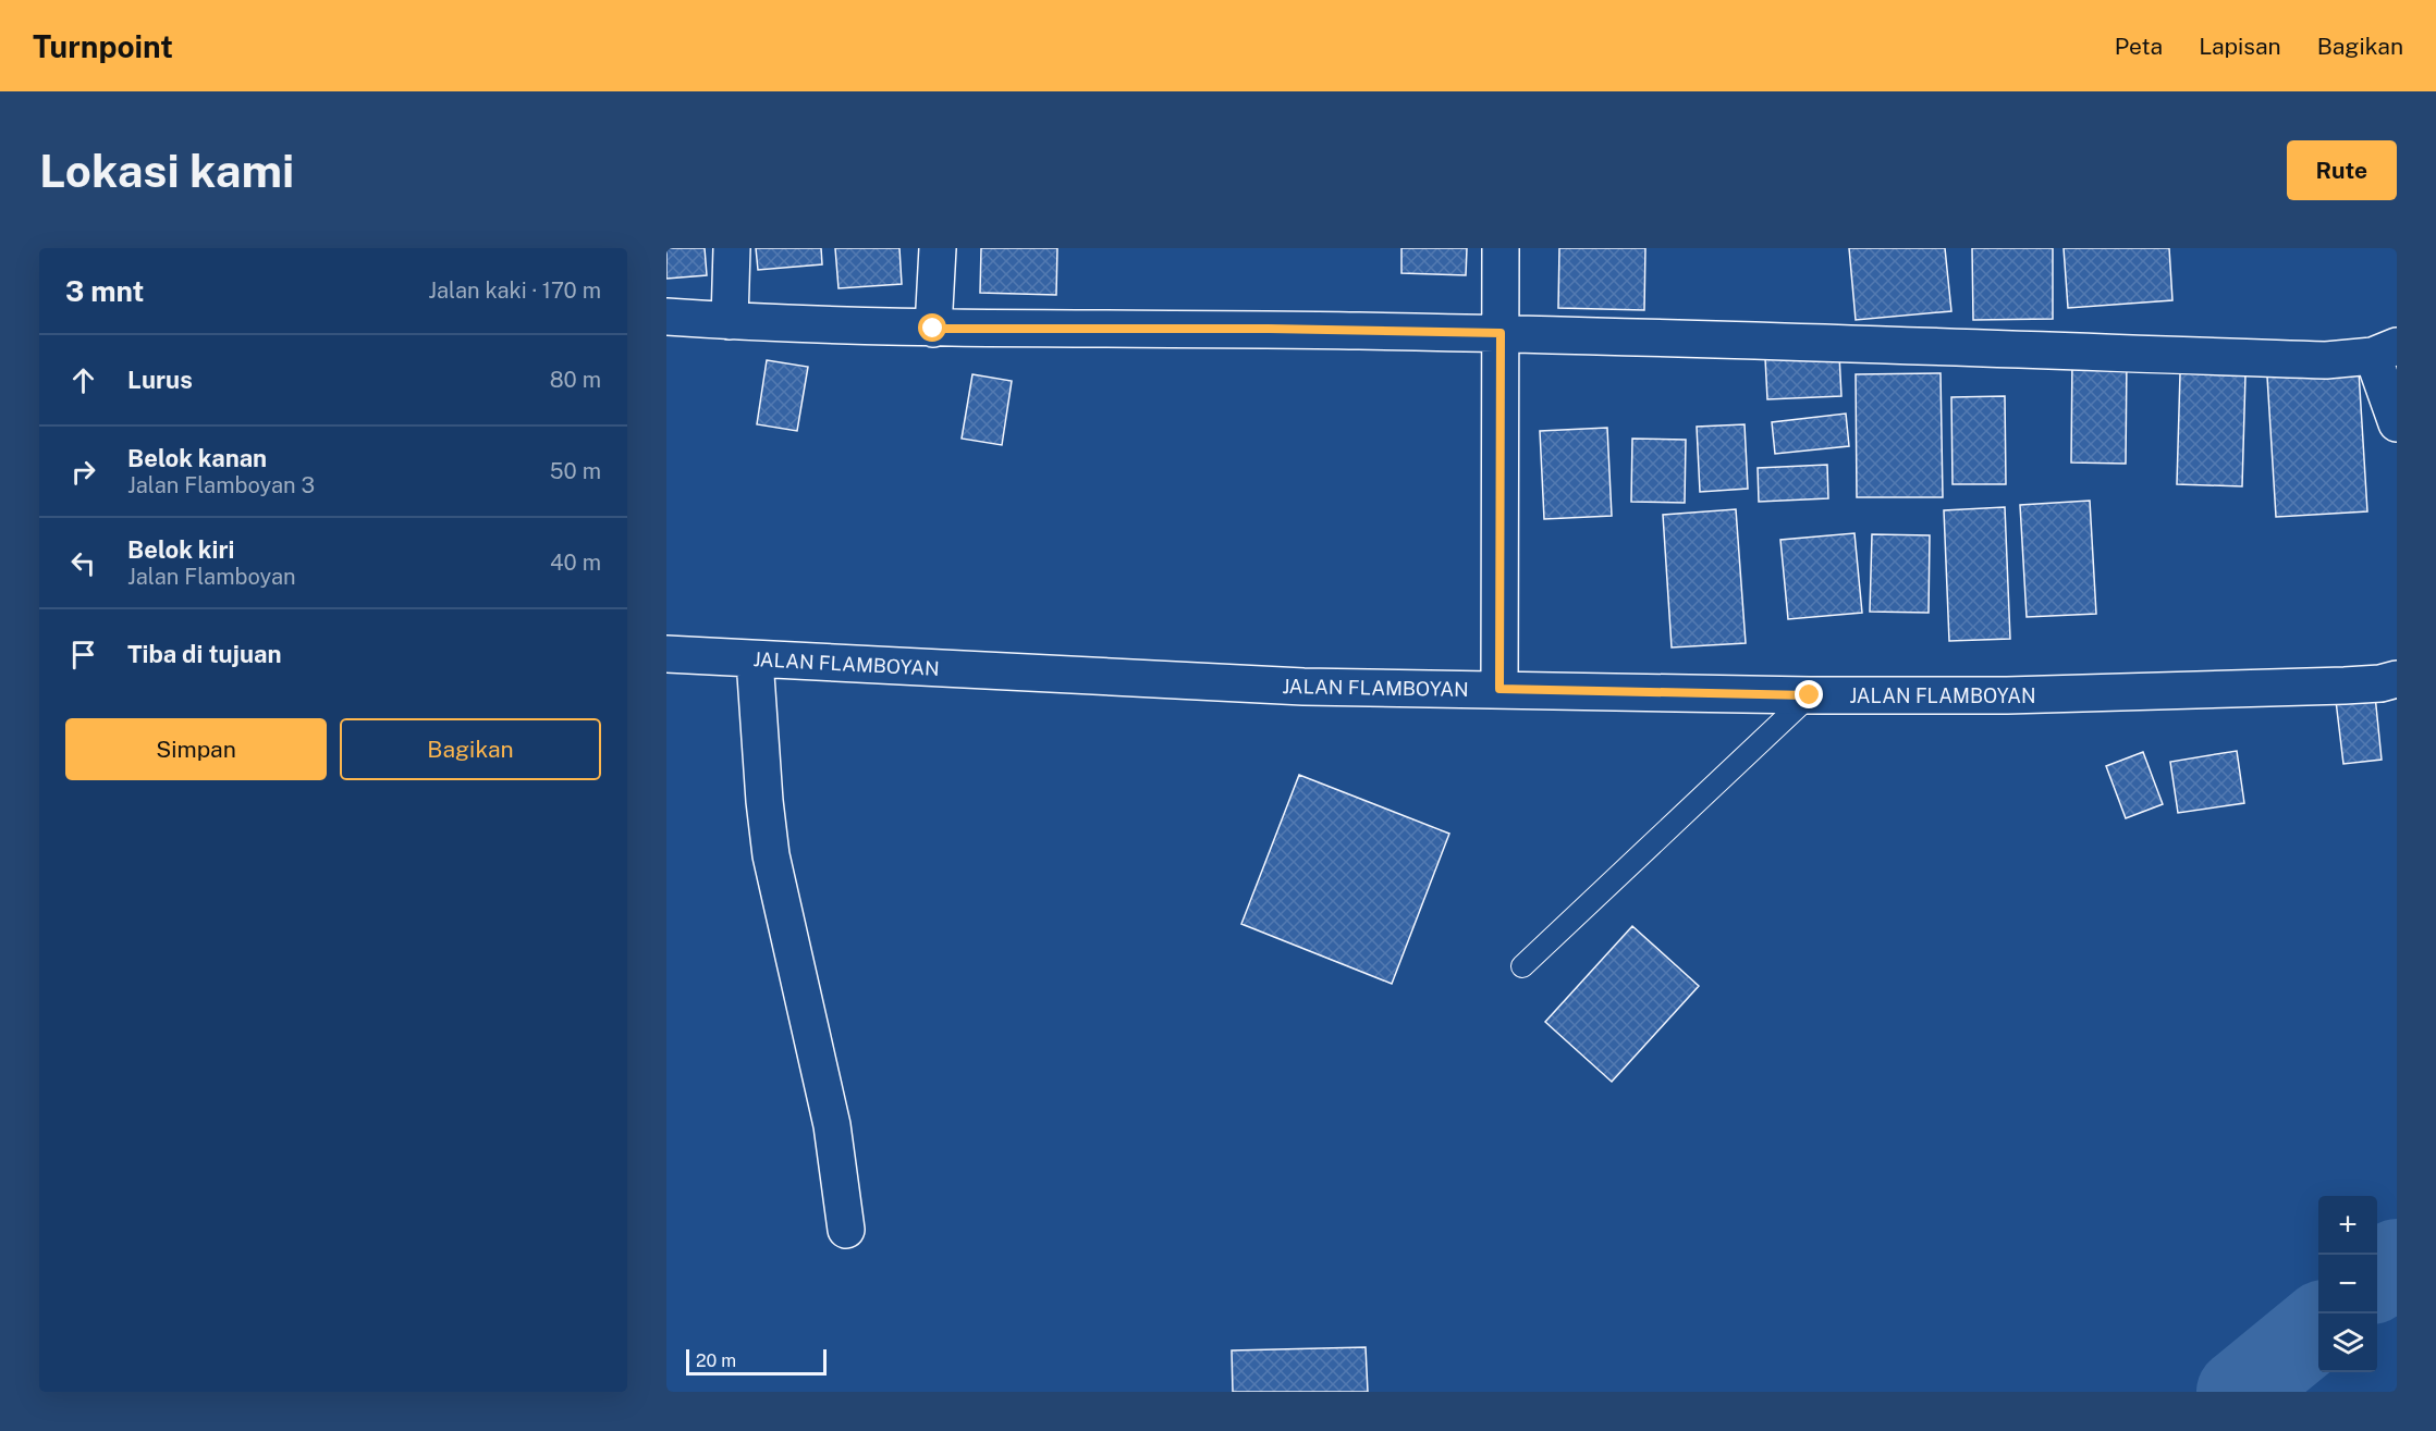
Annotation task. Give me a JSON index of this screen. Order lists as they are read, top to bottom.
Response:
{
  "streets": {
    "street": ["JALAN FLAMBOYAN"]
  },
  "scale_bar": "20 m",
  "page": {
    "header": "Turnpoint",
    "nav": ["Peta", "Lapisan", "Bagikan"],
    "buttons": [
      "Rute",
      ["Simpan", "Bagikan"]
    ],
    "title": "Lokasi kami",
    "heading": ["3 mnt", "Jalan kaki · 170 m"],
    "list": [
      ["Lurus", "80 m"],
      ["Belok kanan", "Jalan Flamboyan 3", "50 m"],
      ["Belok kiri", "Jalan Flamboyan", "40 m"],
      "Tiba di tujuan"
    ],
    "map_buttons": ["+", "−"],
    "scale": "20 m"
  }
}
